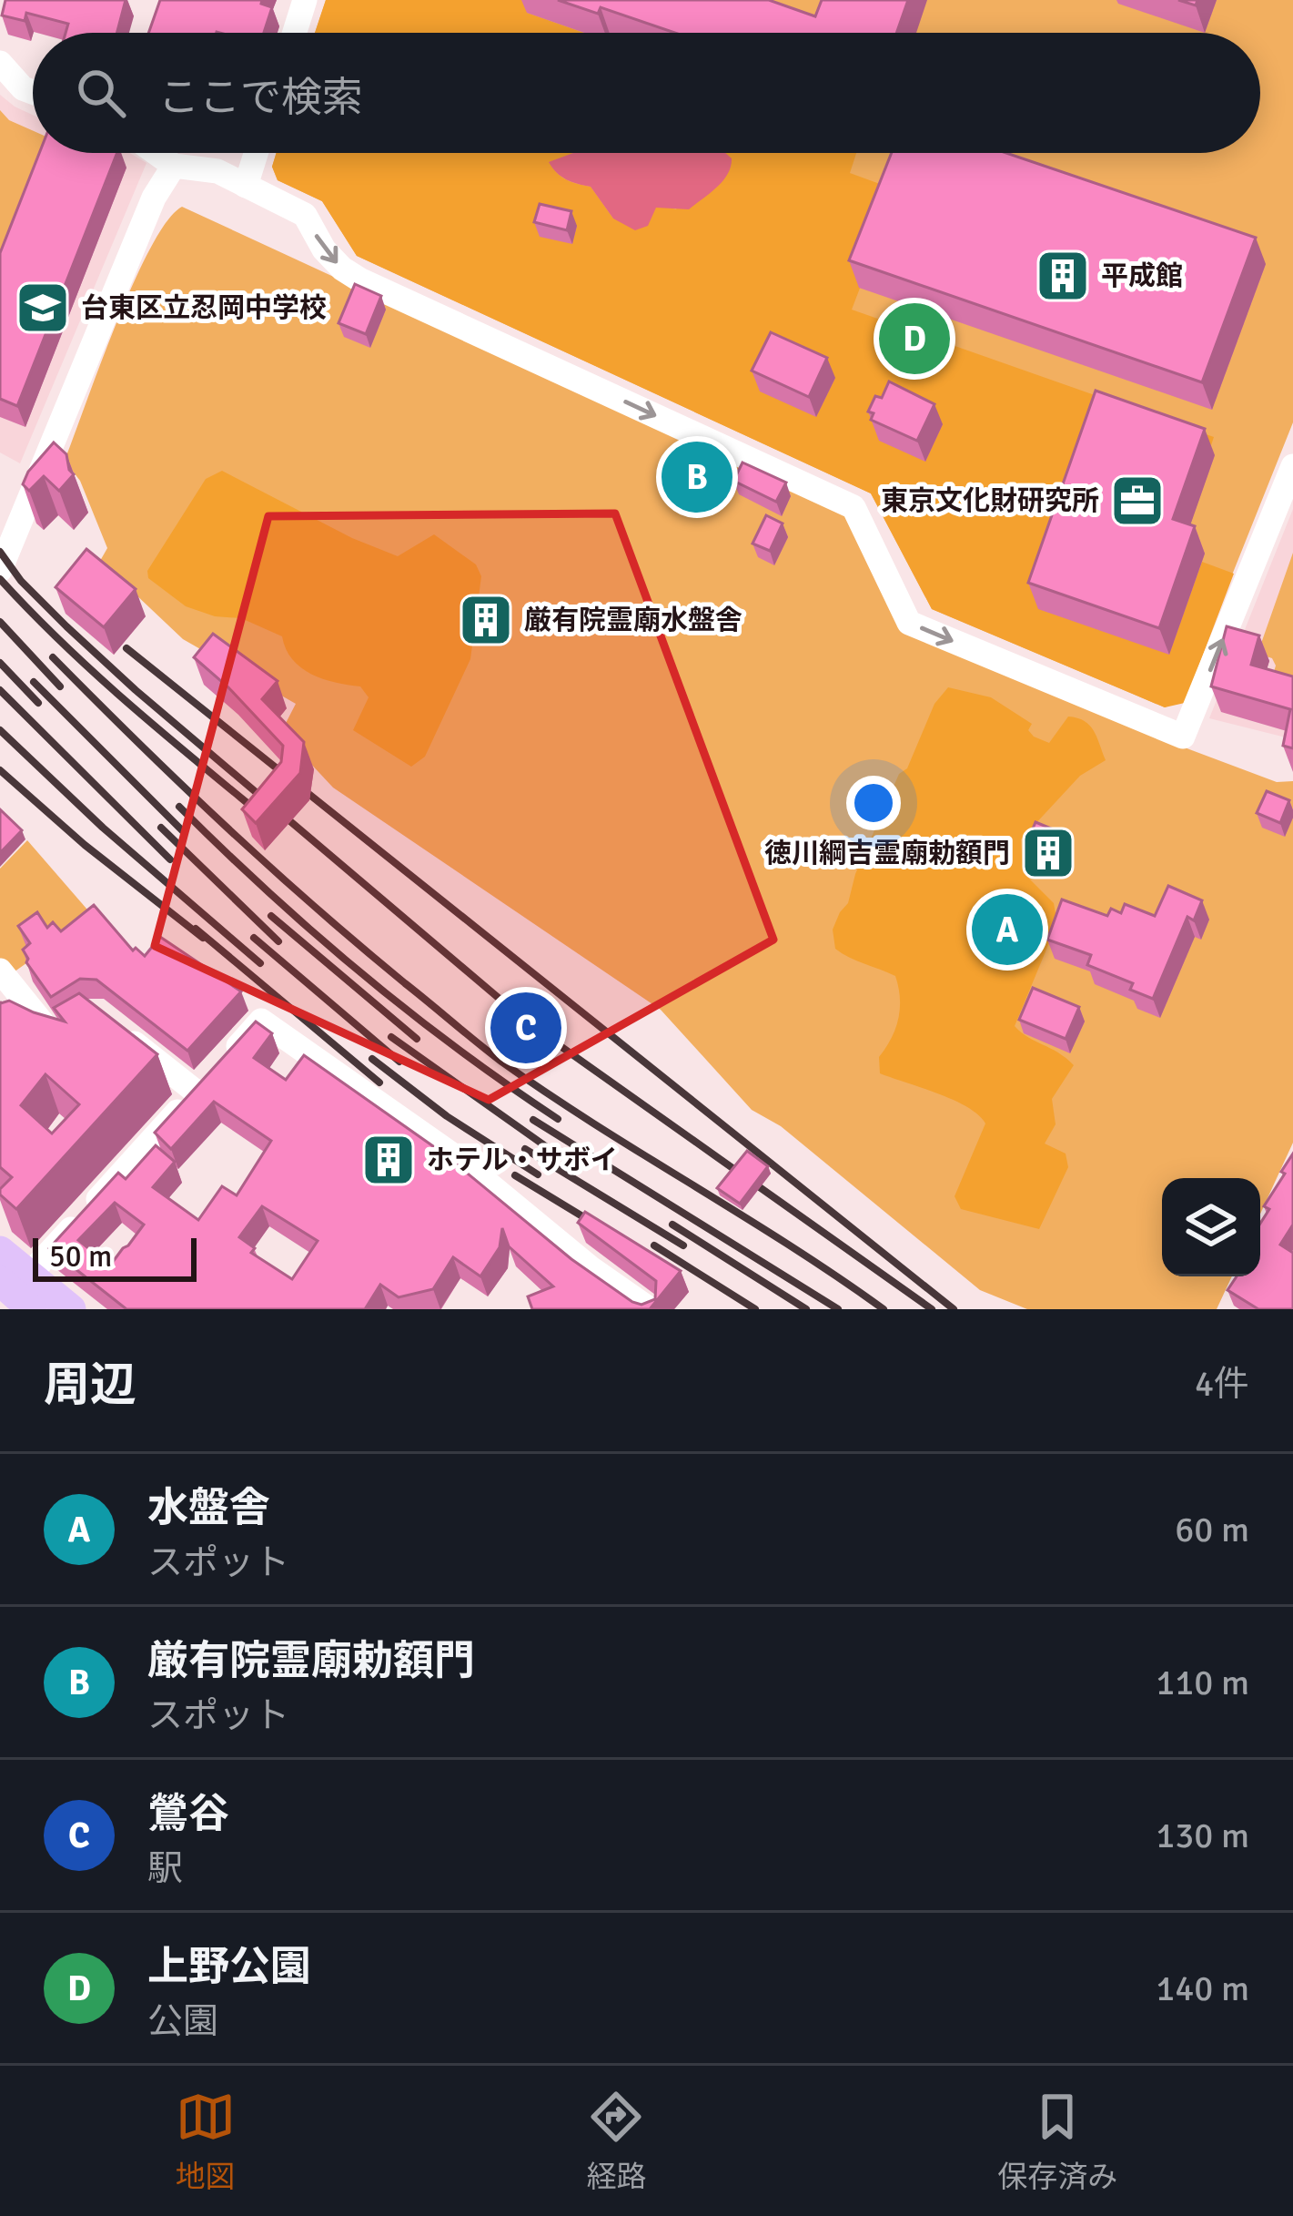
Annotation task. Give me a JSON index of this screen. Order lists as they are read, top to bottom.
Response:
{
  "places": {
    "building": [
      "平成館",
      "厳有院霊廟水盤舎",
      "徳川綱吉霊廟勅額門",
      "ホテル・サボイ"
    ],
    "school or university": ["台東区立忍岡中学校"],
    "office": ["東京文化財研究所"]
  },
  "scale_bar": "50 m",
  "page": {
    "search": "ここで検索",
    "pins": [
      "D",
      "B",
      "A",
      "C"
    ],
    "scale": "50 m",
    "heading": ["周辺", "4件"],
    "list": [
      {
        "mark": "A",
        "name": "水盤舎",
        "note": "スポット",
        "value": "60 m"
      },
      {
        "mark": "B",
        "name": "厳有院霊廟勅額門",
        "note": "スポット",
        "value": "110 m"
      },
      {
        "mark": "C",
        "name": "鶯谷",
        "note": "駅",
        "value": "130 m"
      },
      {
        "mark": "D",
        "name": "上野公園",
        "note": "公園",
        "value": "140 m"
      }
    ],
    "nav": ["地図", "経路", "保存済み"]
  }
}
